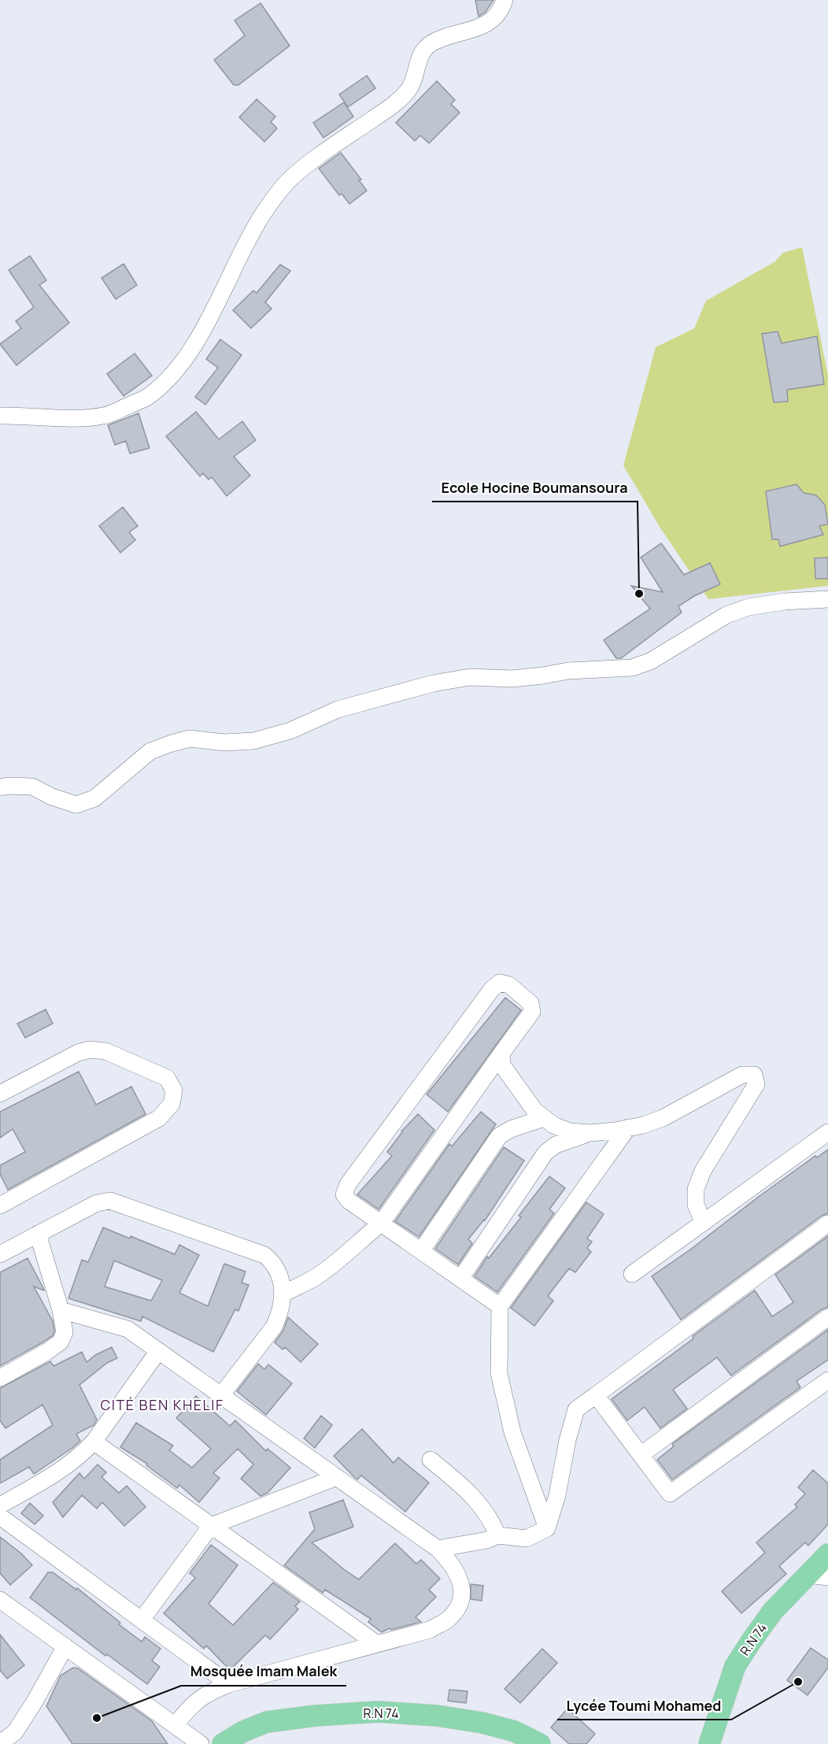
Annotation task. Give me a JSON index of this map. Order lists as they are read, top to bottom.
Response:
{
  "streets": {
    "main road": ["R.N 74"]
  },
  "districts": ["CITÉ BEN KHELIF"],
  "places": ["Ecole Hocine Boumansoura", "Lycée Toumi Mohamed", "Mosquée Imam Malek"]
}
